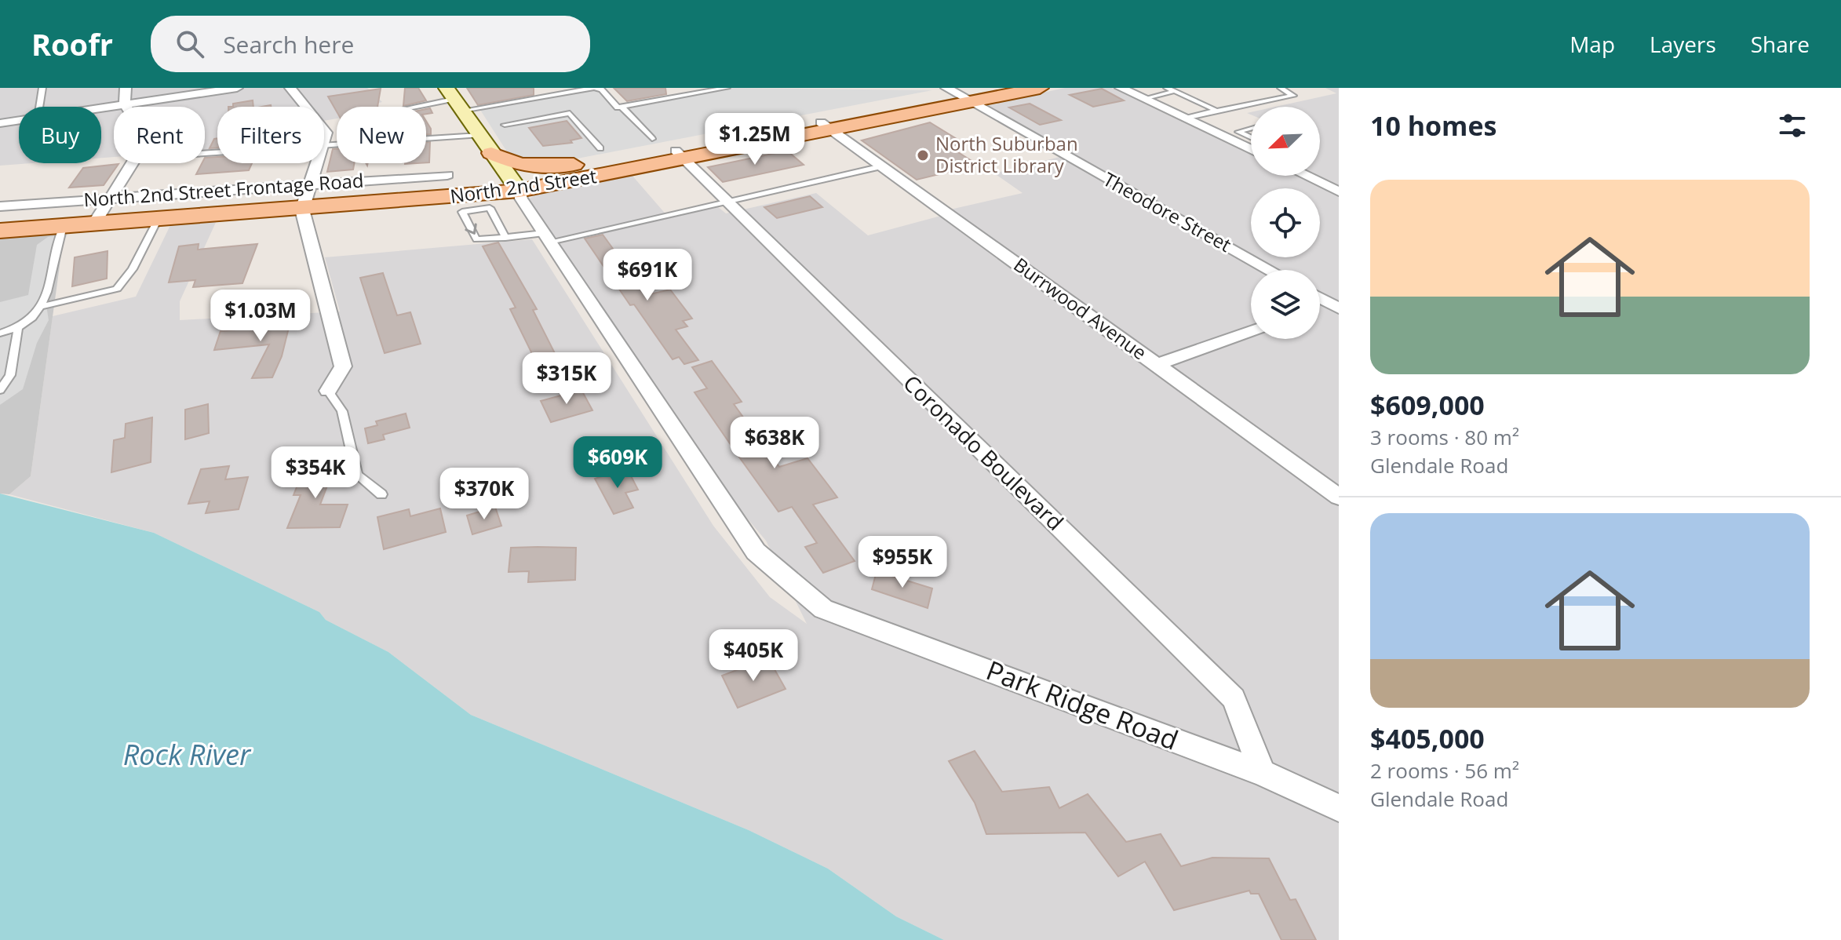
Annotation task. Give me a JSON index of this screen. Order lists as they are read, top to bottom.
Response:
{
  "streets": {
    "main road": ["North 2nd Street"],
    "street": [
      "North 2nd Street Frontage Road",
      "Theodore Street",
      "Burrwood Avenue",
      "Coronado Boulevard",
      "Park Ridge Road"
    ]
  },
  "crossings": [
    ["North 2nd Street", "North 2nd Street Frontage Road"],
    ["North 2nd Street", "Theodore Street"],
    ["North 2nd Street", "Burrwood Avenue"],
    ["North 2nd Street", "Coronado Boulevard"],
    ["North 2nd Street", "Park Ridge Road"],
    ["Coronado Boulevard", "Park Ridge Road"]
  ],
  "water": ["Rock River"],
  "places": ["North Suburban District Library"],
  "north": "bottom left",
  "page": {
    "header": "Roofr",
    "search": "Search here",
    "nav": ["Map", "Layers", "Share"],
    "heading": "10 homes",
    "chip": [
      "Buy",
      "Rent",
      "Filters",
      "New"
    ],
    "price": [
      "$1.25M",
      "$691K",
      "$1.03M",
      "$315K",
      "$638K",
      "$609K",
      "$354K",
      "$370K",
      "$955K",
      "$405K"
    ],
    "list": [
      {
        "name": "$609,000",
        "note": "3 rooms · 80 m² · Glendale Road"
      },
      {
        "name": "$405,000",
        "note": "2 rooms · 56 m² · Glendale Road"
      }
    ]
  }
}
